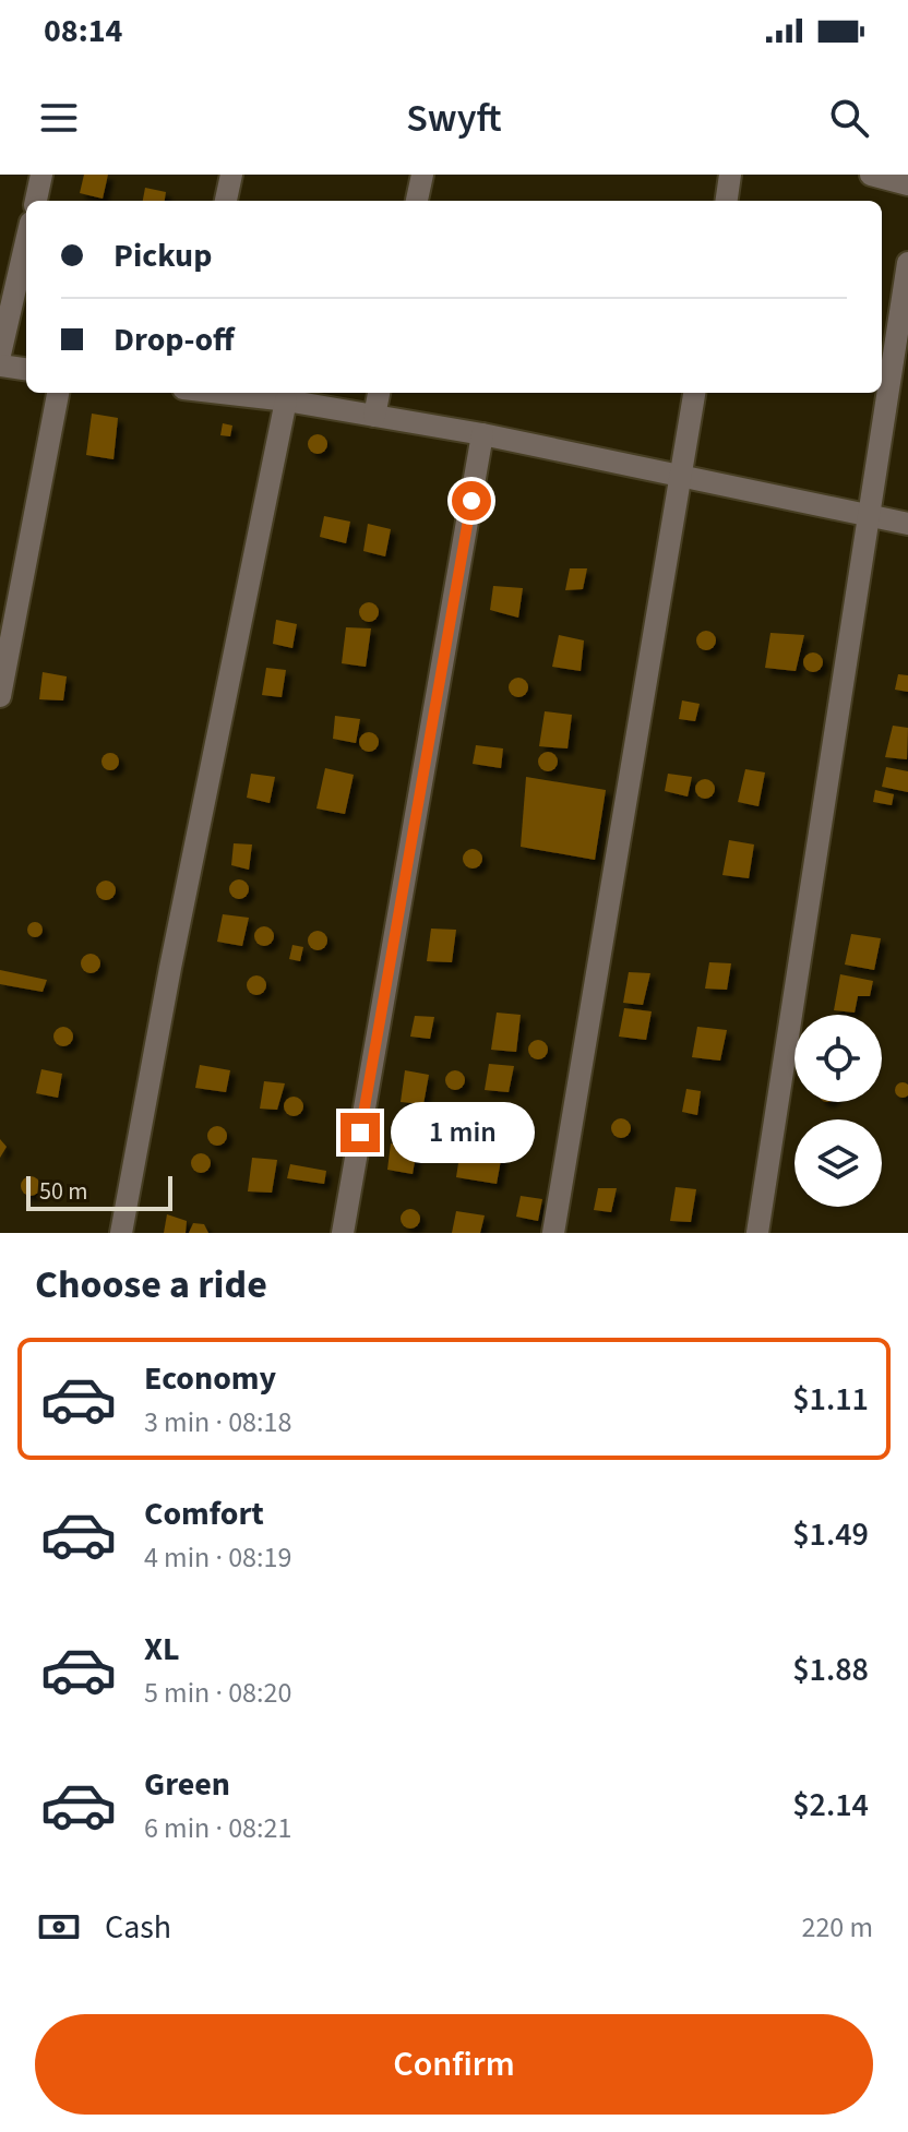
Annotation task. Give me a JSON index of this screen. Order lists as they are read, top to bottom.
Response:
{
  "scale_bar": "50 m",
  "page": {
    "status": "08:14",
    "header": "Swyft",
    "banner": ["Pickup", "Drop-off"],
    "bubble": "1 min",
    "scale": "50 m",
    "heading": "Choose a ride",
    "list": [
      {
        "name": "Economy",
        "note": "3 min · 08:18",
        "value": "$1.11"
      },
      {
        "name": "Comfort",
        "note": "4 min · 08:19",
        "value": "$1.49"
      },
      {
        "name": "XL",
        "note": "5 min · 08:20",
        "value": "$1.88"
      },
      {
        "name": "Green",
        "note": "6 min · 08:21",
        "value": "$2.14"
      }
    ],
    "pay": ["Cash", "220 m"],
    "buttons": "Confirm"
  }
}
